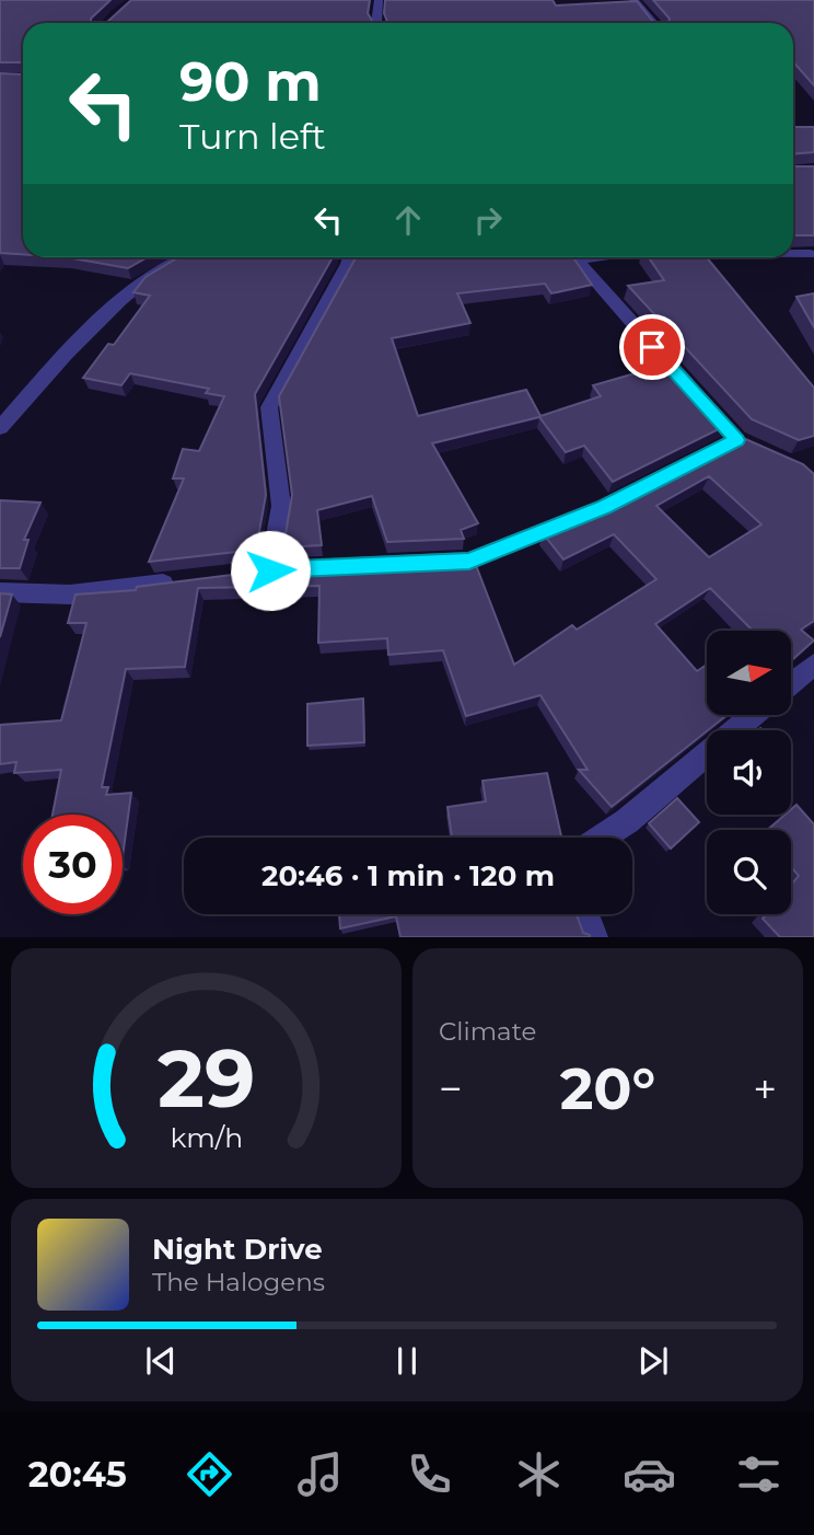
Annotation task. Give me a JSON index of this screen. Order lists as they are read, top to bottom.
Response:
{
  "north": "right",
  "page": {
    "turn": ["90 m", "Turn left"],
    "limit": "30",
    "trip": "20:46 · 1 min · 120 m",
    "tile": "Climate",
    "heat": ["−", "20°", "+"],
    "song": ["Night Drive", "The Halogens"],
    "tabs": "20:45",
    "gauge": ["29", "km/h"]
  }
}
